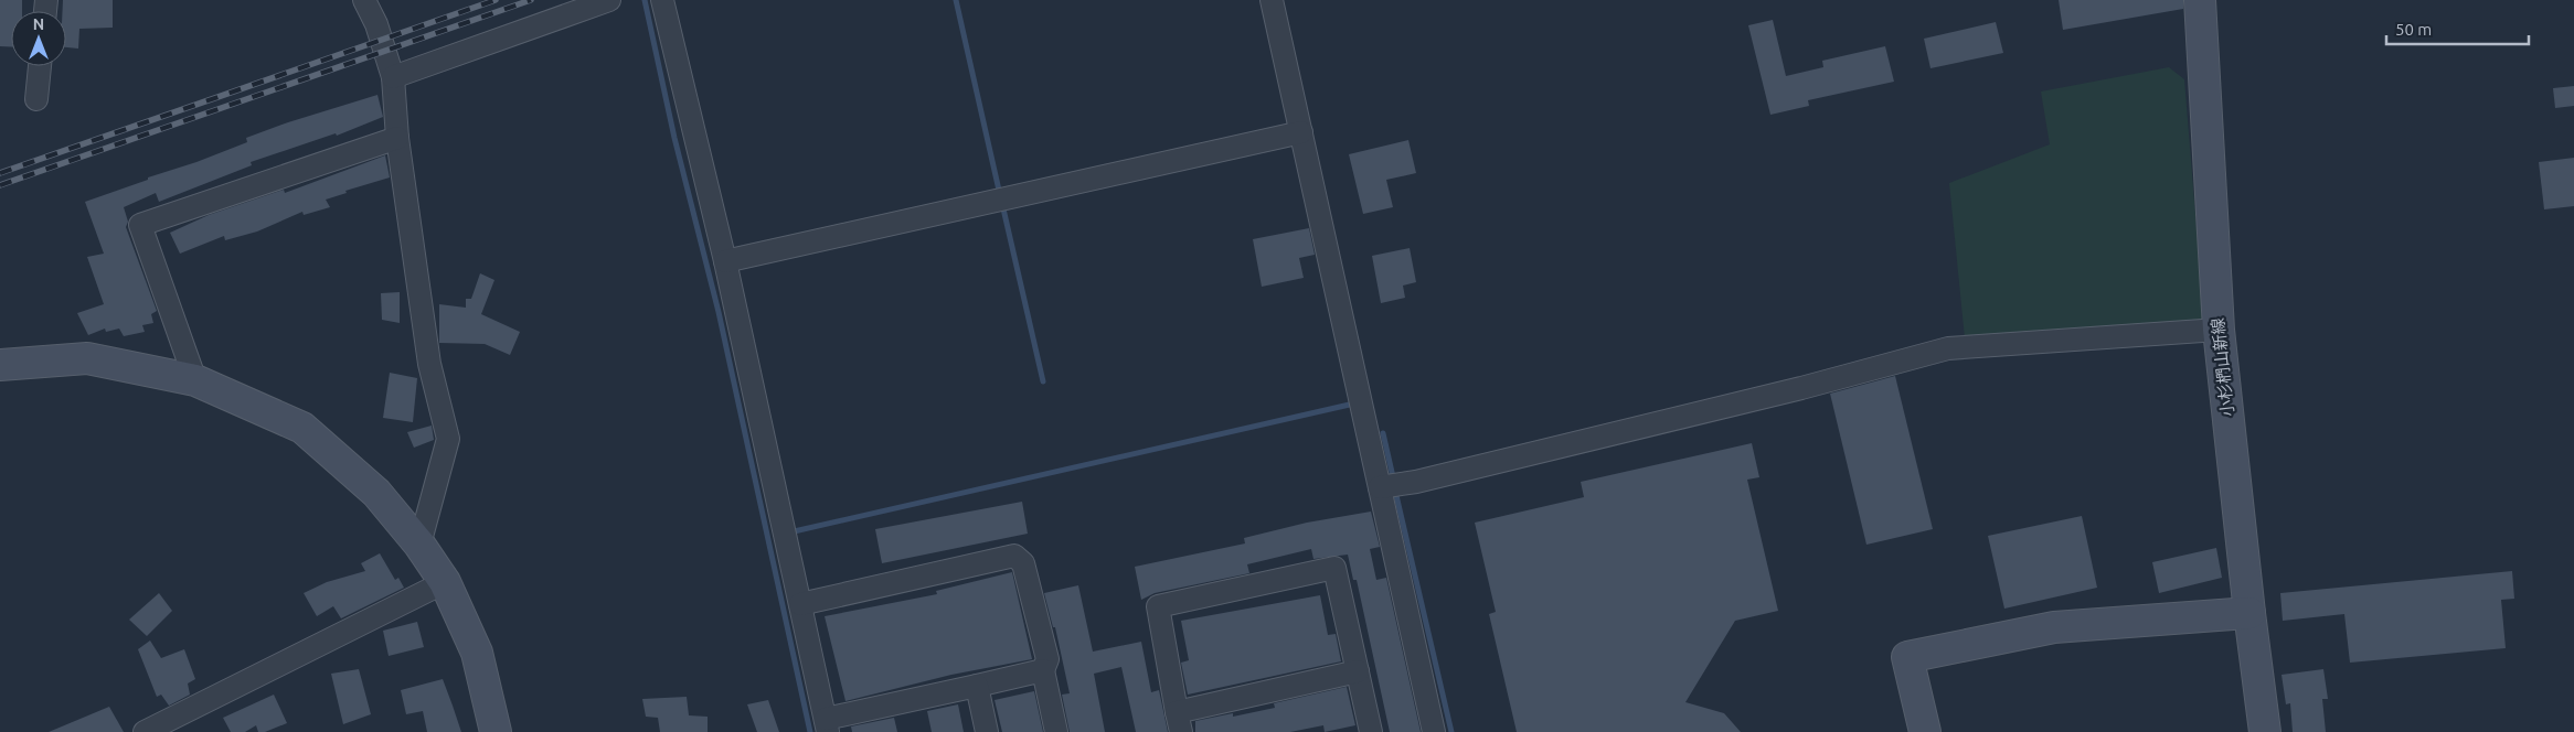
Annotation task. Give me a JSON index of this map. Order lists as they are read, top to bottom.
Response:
{
  "streets": {
    "street": ["小杉椚山新線"]
  },
  "scale_bar": "50 m",
  "north": "top"
}
